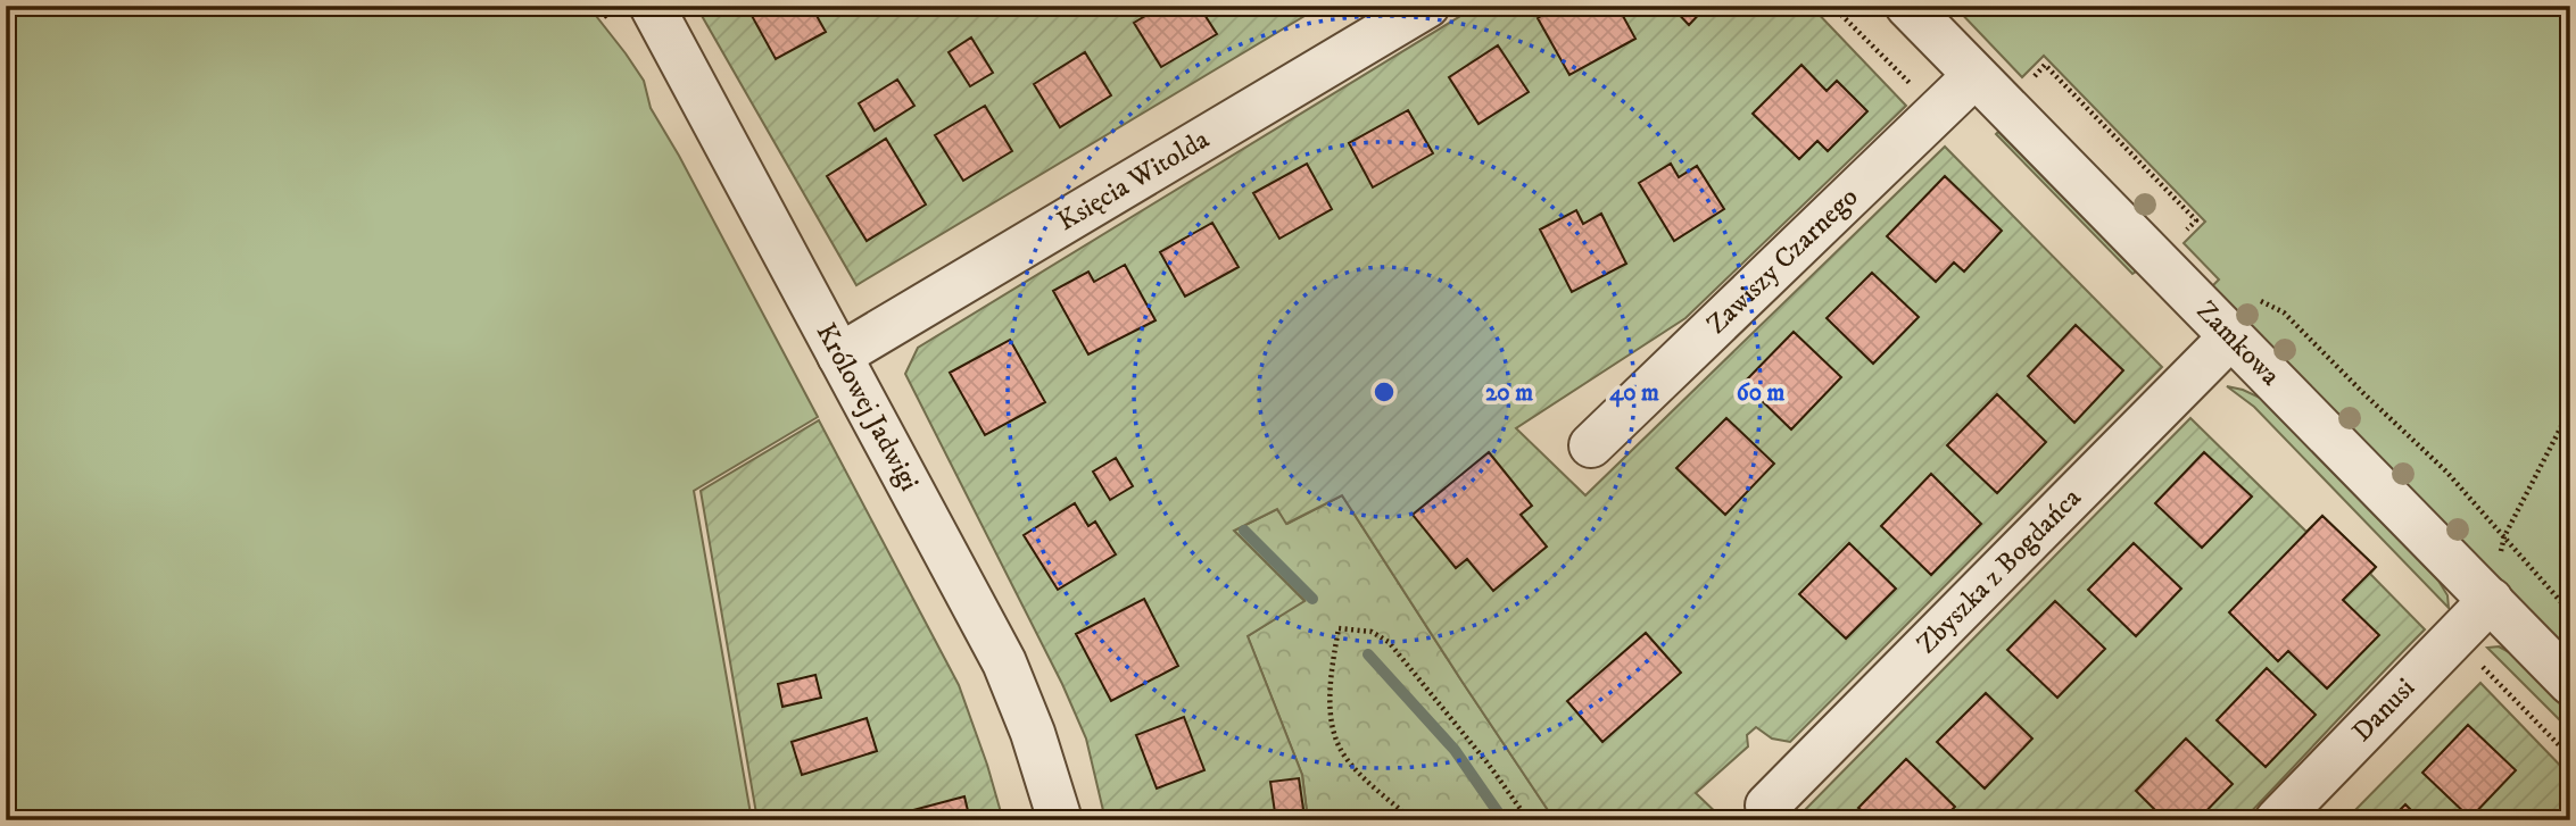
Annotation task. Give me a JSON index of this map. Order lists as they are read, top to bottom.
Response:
{
  "streets": {
    "street": [
      "Księcia Witolda",
      "Zawiszy Czarnego",
      "Zamkowa",
      "Królowej Jadwigi",
      "Zbyszka z Bogdańca",
      "Danusi"
    ]
  },
  "crossings": [
    ["Księcia Witolda", "Królowej Jadwigi"],
    ["Zawiszy Czarnego", "Zamkowa"],
    ["Zamkowa", "Zbyszka z Bogdańca"],
    ["Zamkowa", "Danusi"]
  ],
  "rings": ["20 m", "40 m", "60 m"]
}
